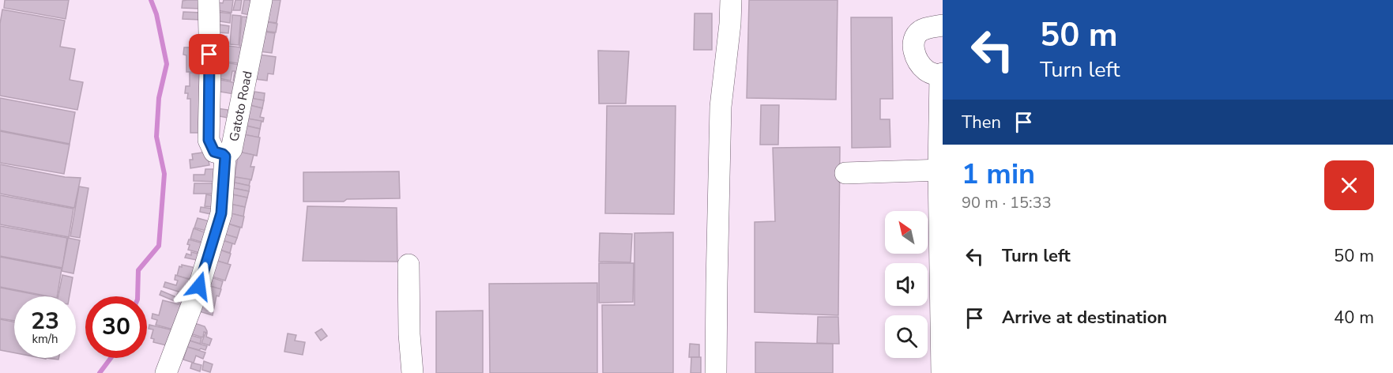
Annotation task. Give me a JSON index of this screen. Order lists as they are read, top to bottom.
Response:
{
  "streets": {
    "street": ["Gatoto Road"]
  },
  "north": "top left",
  "page": {
    "turn": ["50 m", "Turn left"],
    "then": "Then",
    "heading": ["1 min", "90 m · 15:33"],
    "list": [
      {
        "name": "Turn left",
        "value": "50 m"
      },
      {
        "name": "Arrive at destination",
        "value": "40 m"
      }
    ],
    "speed": "23 km/h",
    "limit": "30"
  }
}
